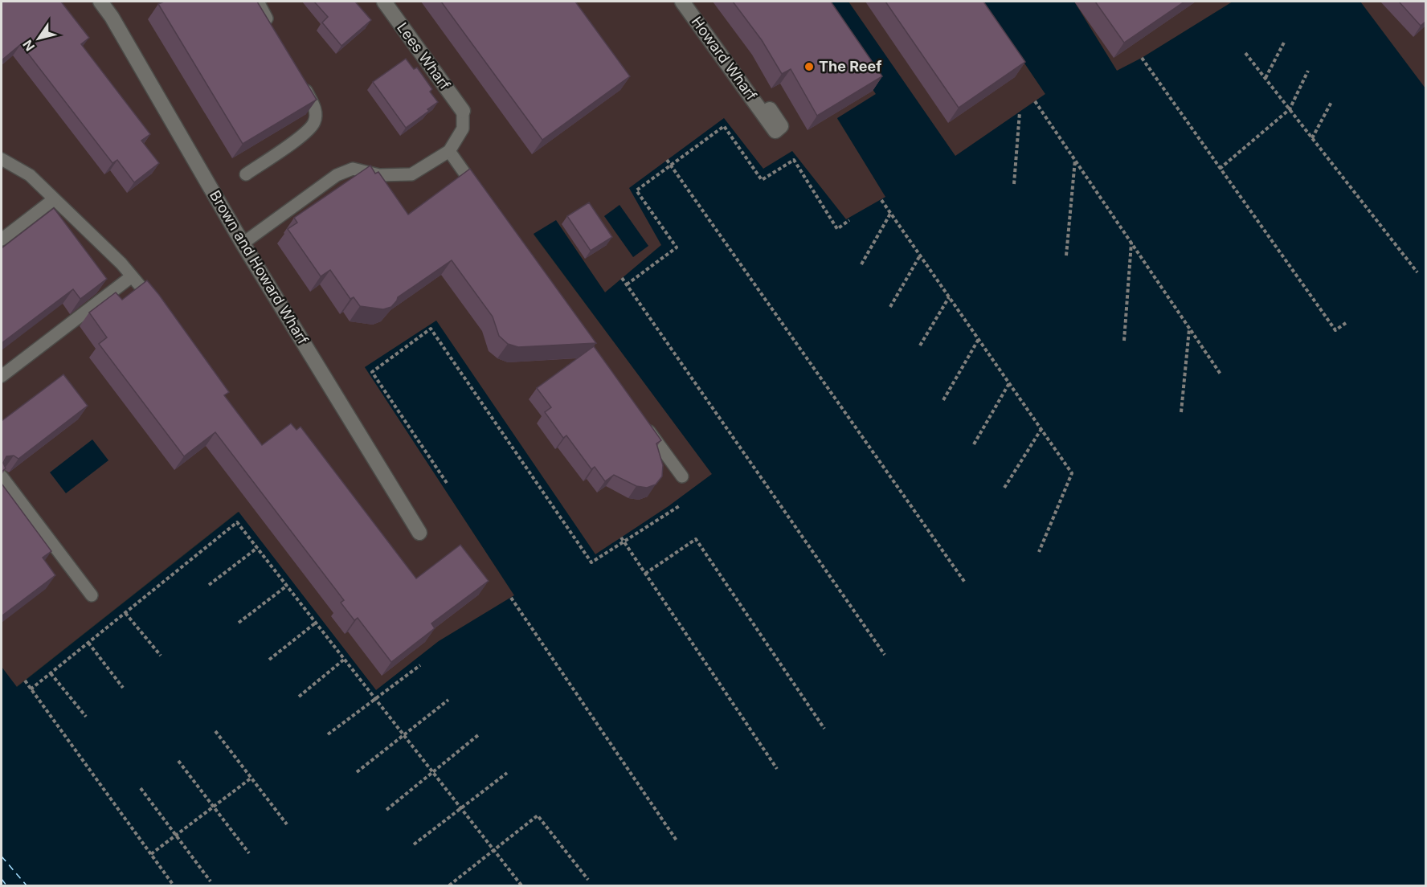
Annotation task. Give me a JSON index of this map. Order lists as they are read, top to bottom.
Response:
{
  "streets": {
    "street": ["Lees Wharf", "Howard Wharf", "Brown and Howard Wharf"]
  },
  "places": ["The Reef"],
  "north": "bottom left"
}
